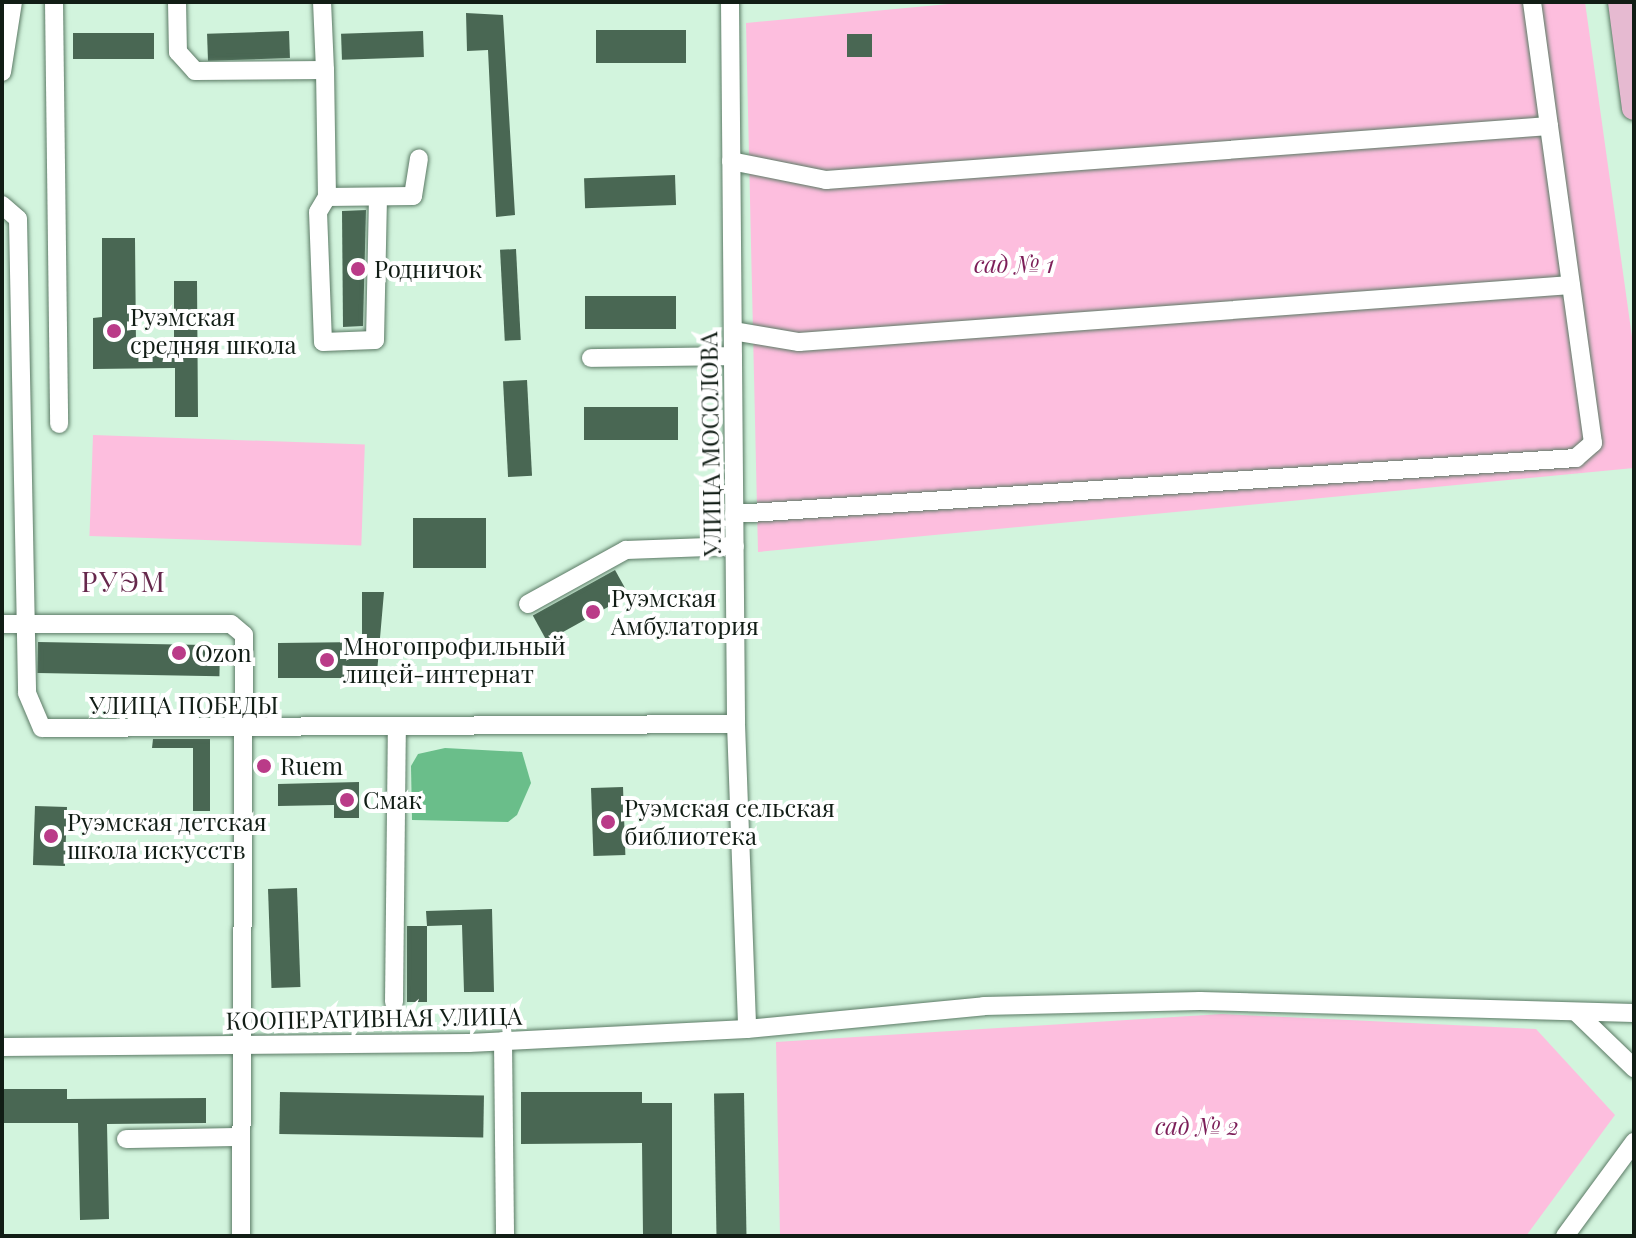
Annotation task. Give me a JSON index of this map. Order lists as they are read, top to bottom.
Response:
{
  "streets": {
    "street": ["УЛИЦА МОСОЛОВА", "УЛИЦА ПОБЕДЫ", "КООПЕРАТИВНАЯ УЛИЦА"]
  },
  "crossings": [
    ["УЛИЦА МОСОЛОВА", "УЛИЦА ПОБЕДЫ"],
    ["УЛИЦА МОСОЛОВА", "КООПЕРАТИВНАЯ УЛИЦА"]
  ],
  "districts": ["РУЭМ"],
  "parks": ["сад № 1", "сад № 2"],
  "places": [
    "Родничок",
    "Руэмская средняя школа",
    "Руэмская Амбулатория",
    "Ozon",
    "Многопрофильный лицей-интернат",
    "Ruem",
    "Смак",
    "Руэмская сельская библиотека",
    "Руэмская детская школа искусств"
  ]
}
